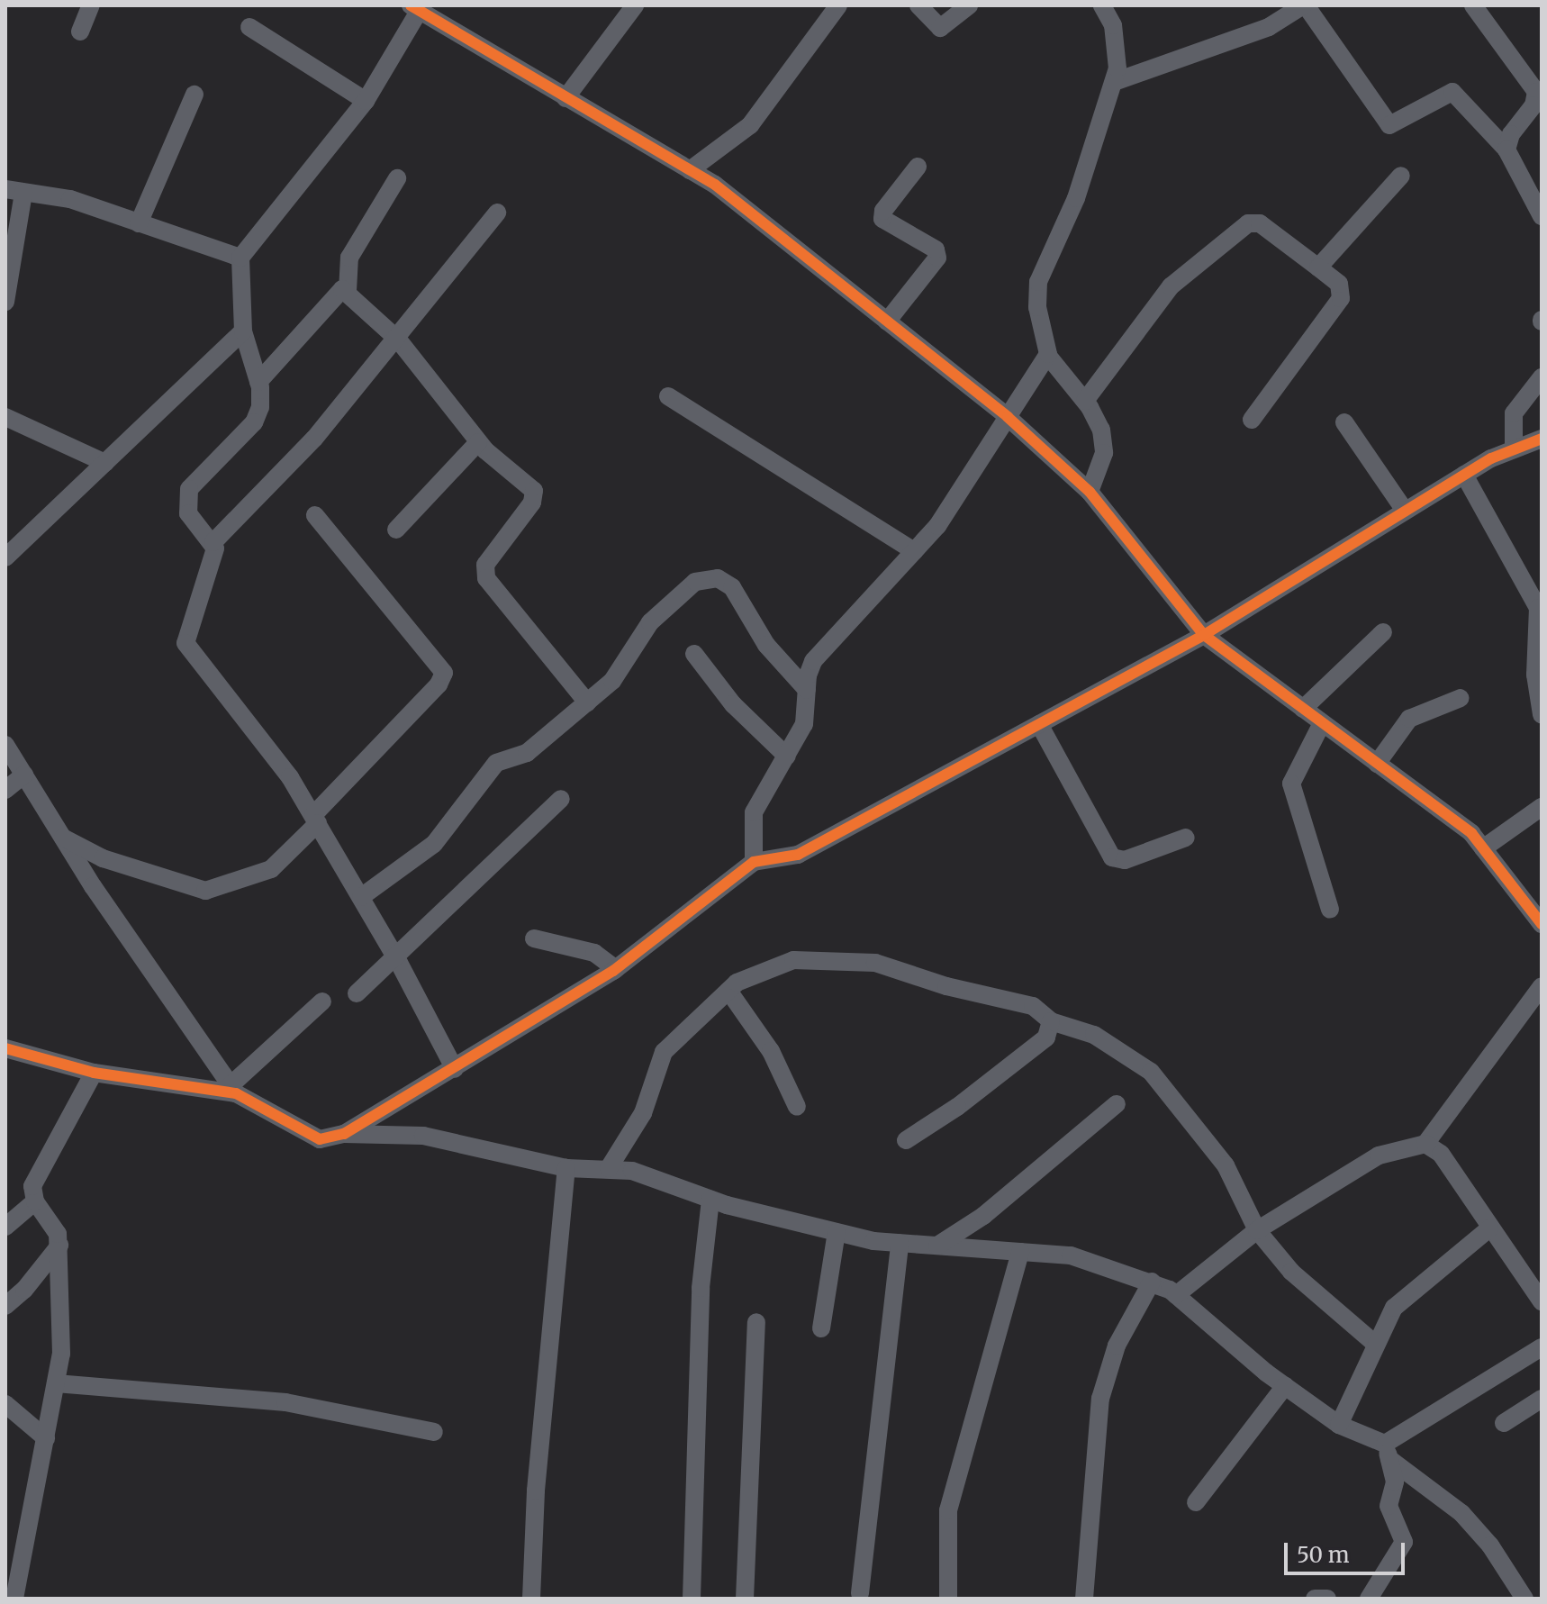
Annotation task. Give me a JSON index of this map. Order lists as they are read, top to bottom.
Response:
{
  "scale_bar": "50 m"
}
